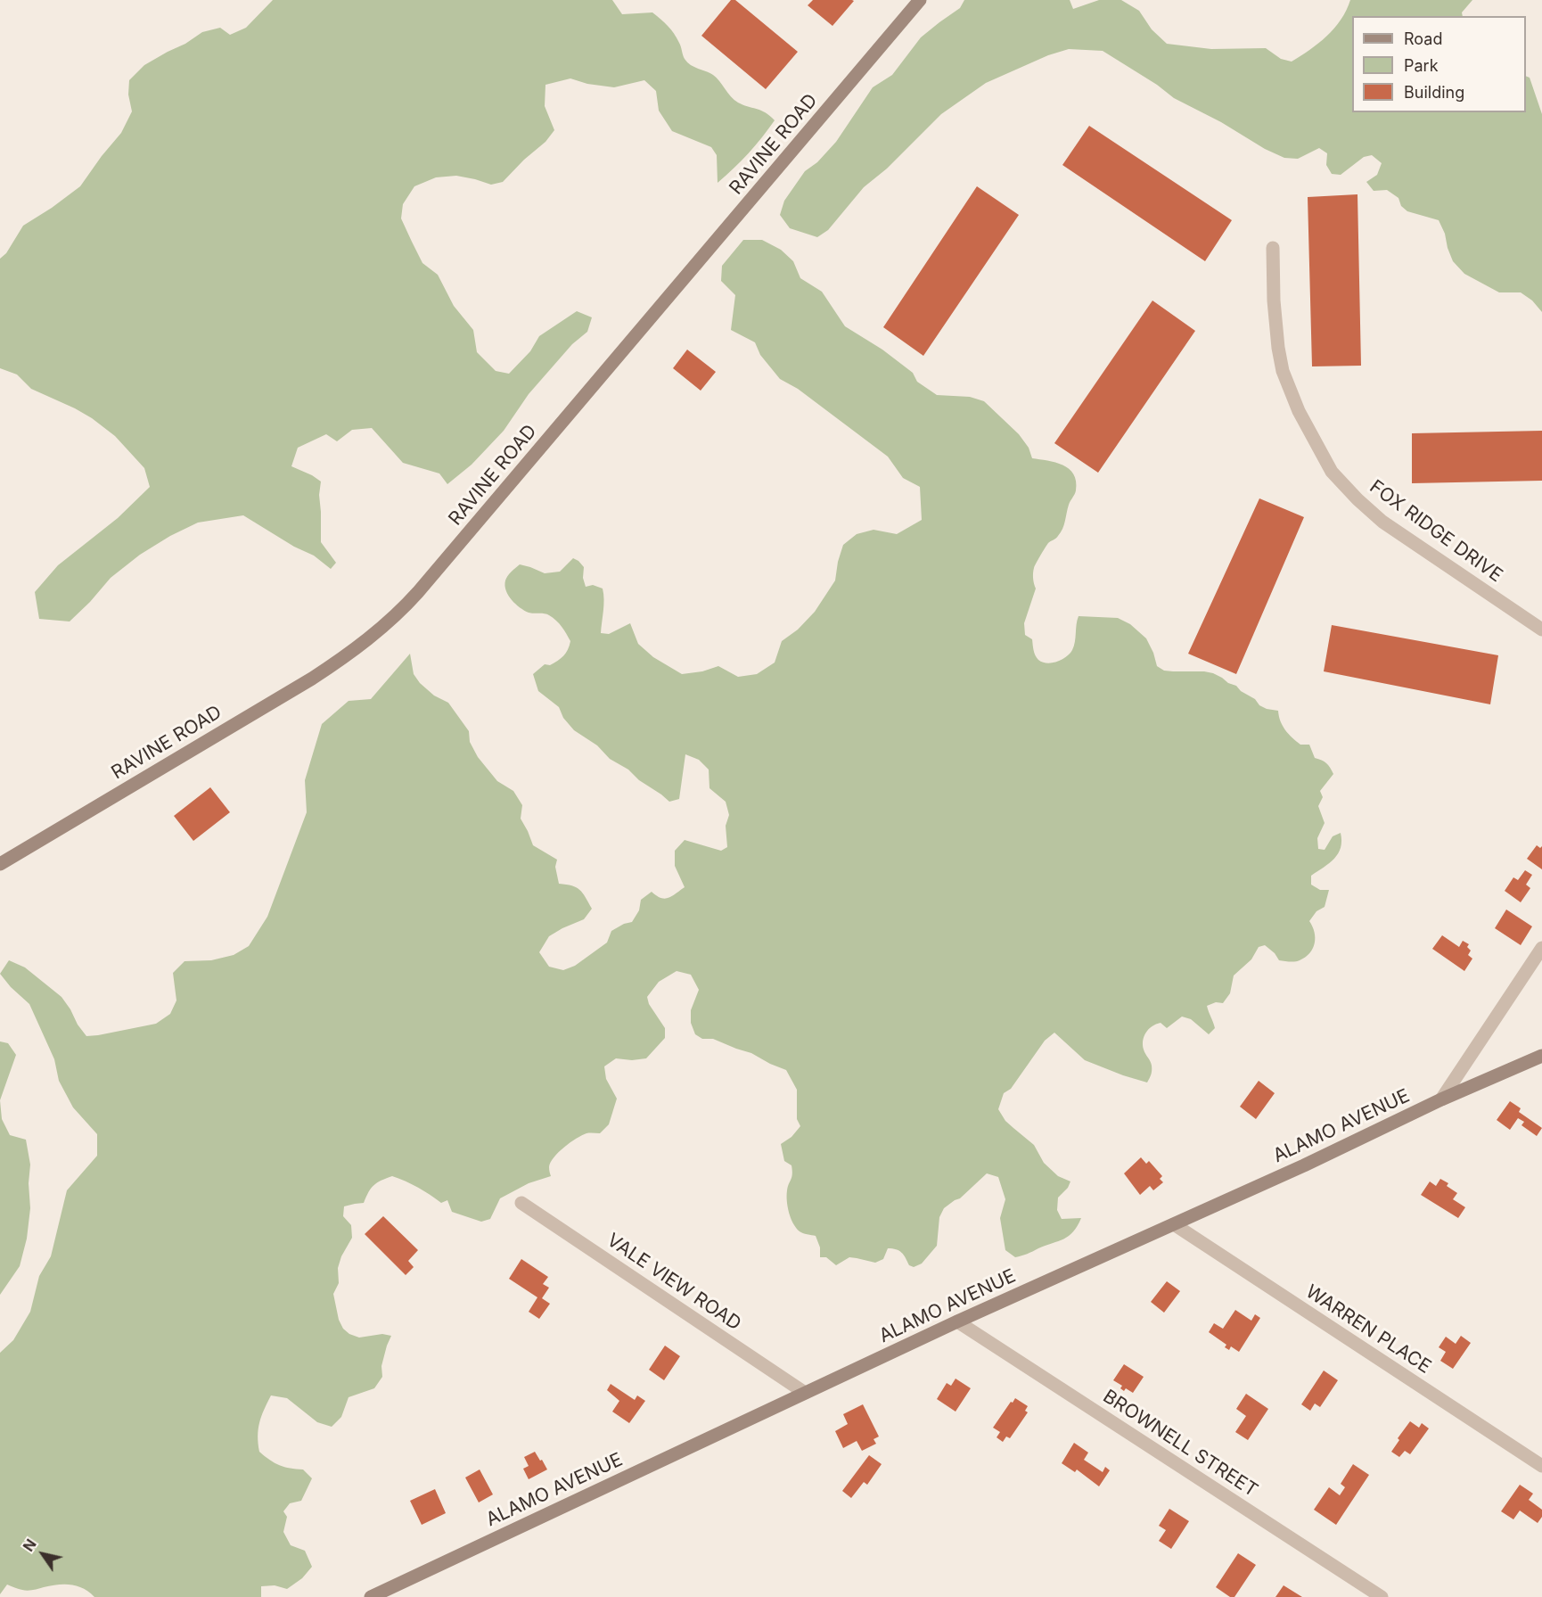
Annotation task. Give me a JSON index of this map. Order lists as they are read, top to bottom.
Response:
{
  "streets": {
    "street": [
      "RAVINE ROAD",
      "FOX RIDGE DRIVE",
      "ALAMO AVENUE",
      "VALE VIEW ROAD",
      "WARREN PLACE",
      "BROWNELL STREET"
    ]
  },
  "crossings": [
    ["ALAMO AVENUE", "VALE VIEW ROAD"],
    ["ALAMO AVENUE", "WARREN PLACE"],
    ["ALAMO AVENUE", "BROWNELL STREET"]
  ],
  "legend": ["Road", "Park", "Building"],
  "north": "top left"
}
